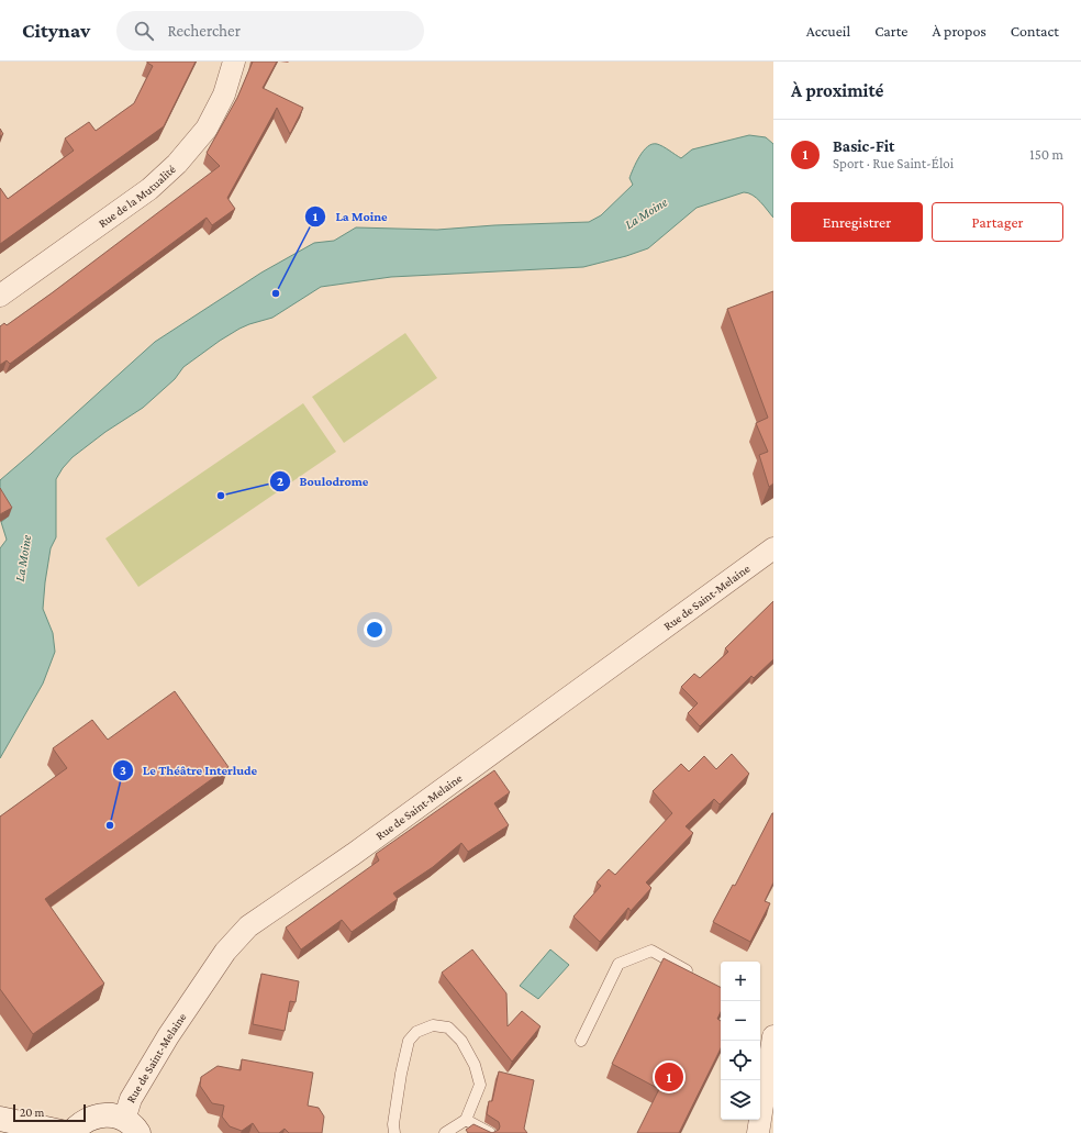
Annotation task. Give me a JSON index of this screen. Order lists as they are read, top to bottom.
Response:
{
  "streets": {
    "street": ["Rue de la Mutualité", "Rue de Saint-Melaine"]
  },
  "water": ["La Moine"],
  "places": ["La Moine", "Boulodrome", "Le Théâtre Interlude"],
  "scale_bar": "20 m",
  "page": {
    "header": "Citynav",
    "search": "Rechercher",
    "nav": [
      "Accueil",
      "Carte",
      "À propos",
      "Contact"
    ],
    "heading": "À proximité",
    "list": [
      {
        "mark": "1",
        "name": "Basic-Fit",
        "note": "Sport · Rue Saint-Éloi",
        "value": "150 m"
      }
    ],
    "buttons": ["Enregistrer", "Partager"],
    "map_buttons": ["+", "−"],
    "pins": "1",
    "scale": "20 m"
  }
}
